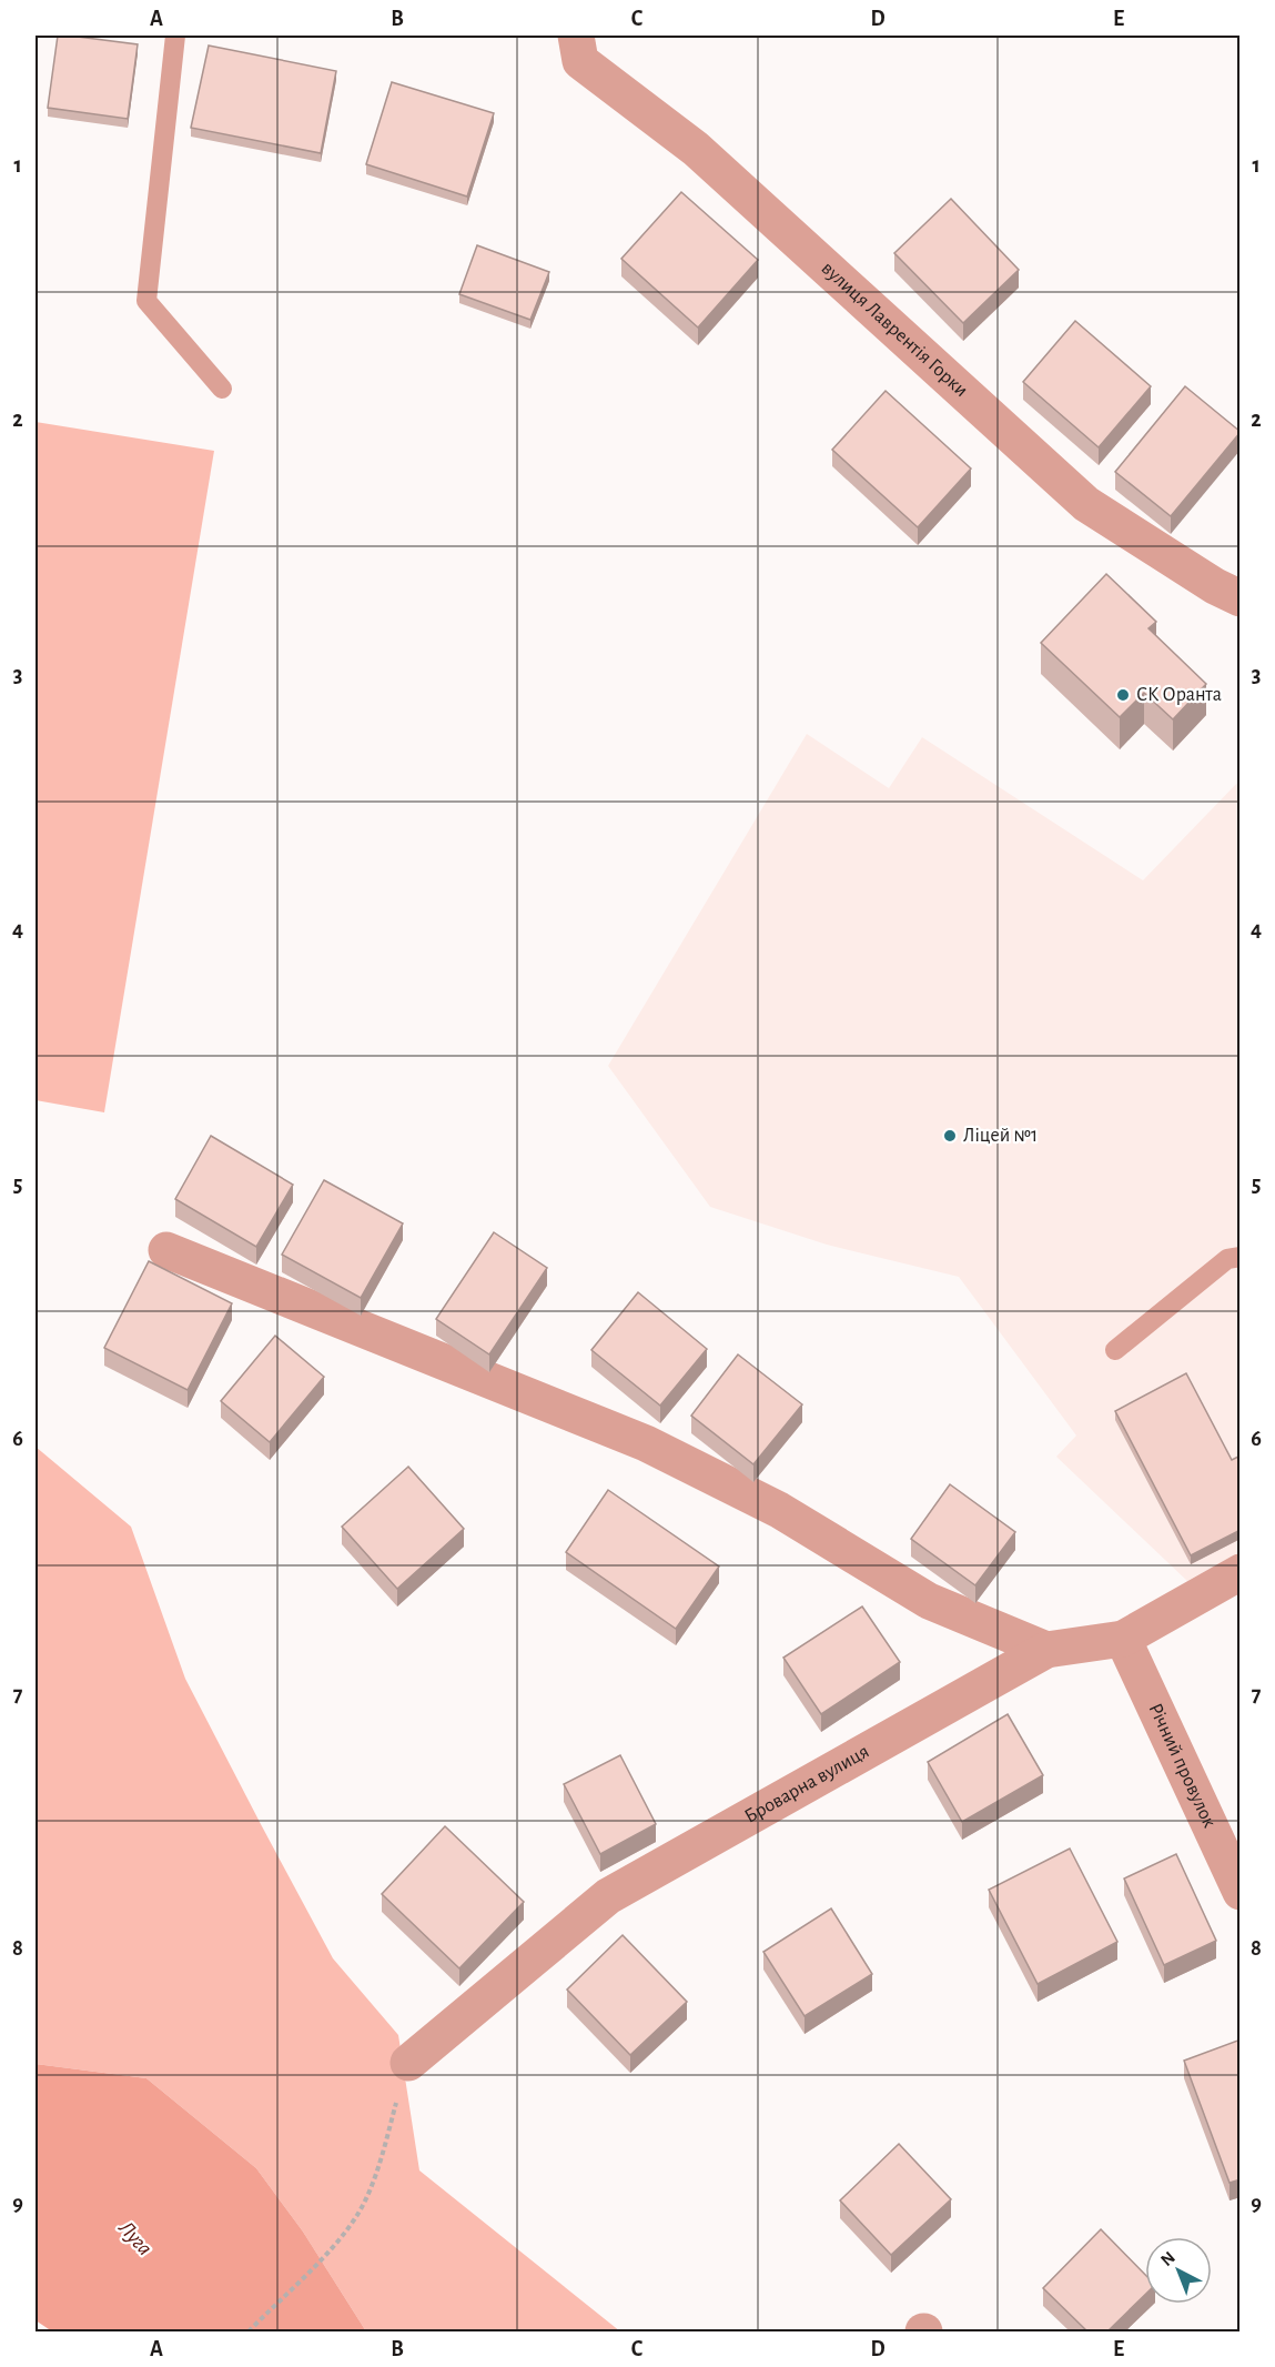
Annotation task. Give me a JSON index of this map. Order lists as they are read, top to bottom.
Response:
{
  "streets": {
    "street": ["вулиця Лаврентія Горки", "Річний провулок", "Броварна вулиця"]
  },
  "crossings": [
    ["Річний провулок", "Броварна вулиця"]
  ],
  "water": ["Луга"],
  "places": ["СК Оранта", "Ліцей №1"],
  "north": "top left",
  "grid": {
    "columns": [
      "A",
      "B",
      "C",
      "D",
      "E"
    ],
    "rows": [
      "1",
      "2",
      "3",
      "4",
      "5",
      "6",
      "7",
      "8",
      "9"
    ]
  }
}
